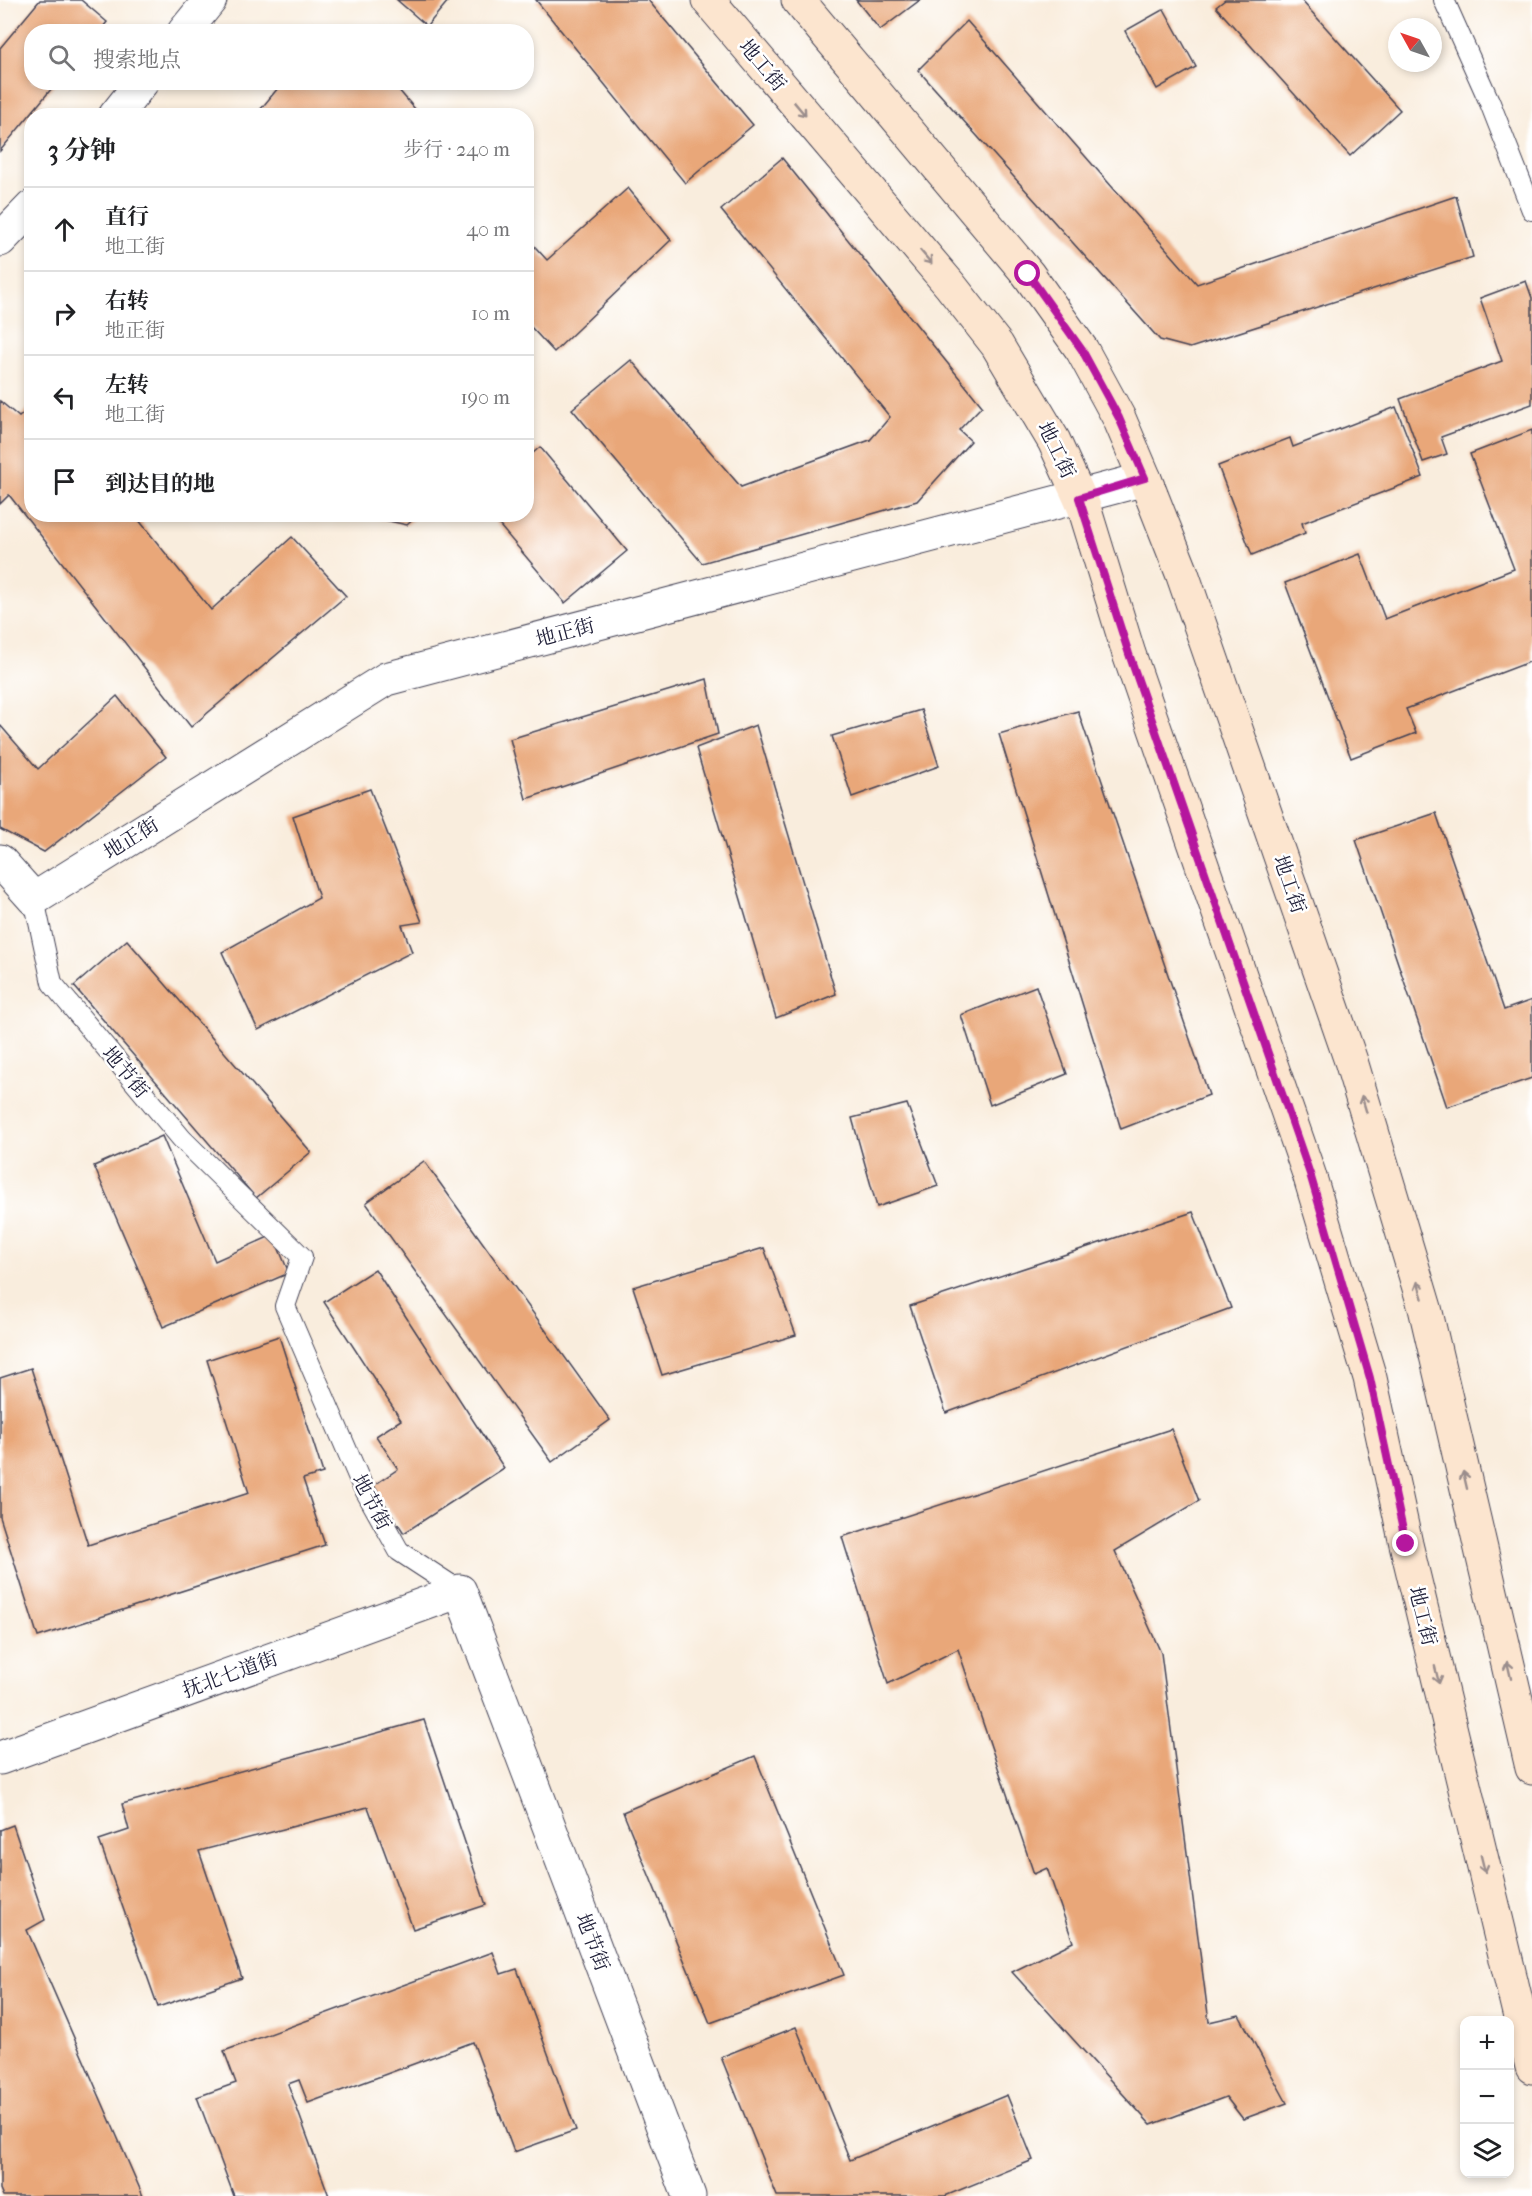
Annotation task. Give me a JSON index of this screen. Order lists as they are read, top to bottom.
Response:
{
  "streets": {
    "main road": ["地工街"],
    "street": ["地正街", "地节街", "抚北七道街"]
  },
  "crossings": [
    ["地工街", "地正街"],
    ["地正街", "地节街"],
    ["地节街", "抚北七道街"]
  ],
  "north": "top left",
  "page": {
    "search": "搜索地点",
    "heading": ["3 分钟", "步行 · 240 m"],
    "list": [
      ["直行", "地工街", "40 m"],
      ["右转", "地正街", "10 m"],
      ["左转", "地工街", "190 m"],
      "到达目的地"
    ],
    "map_buttons": ["+", "−"]
  }
}
